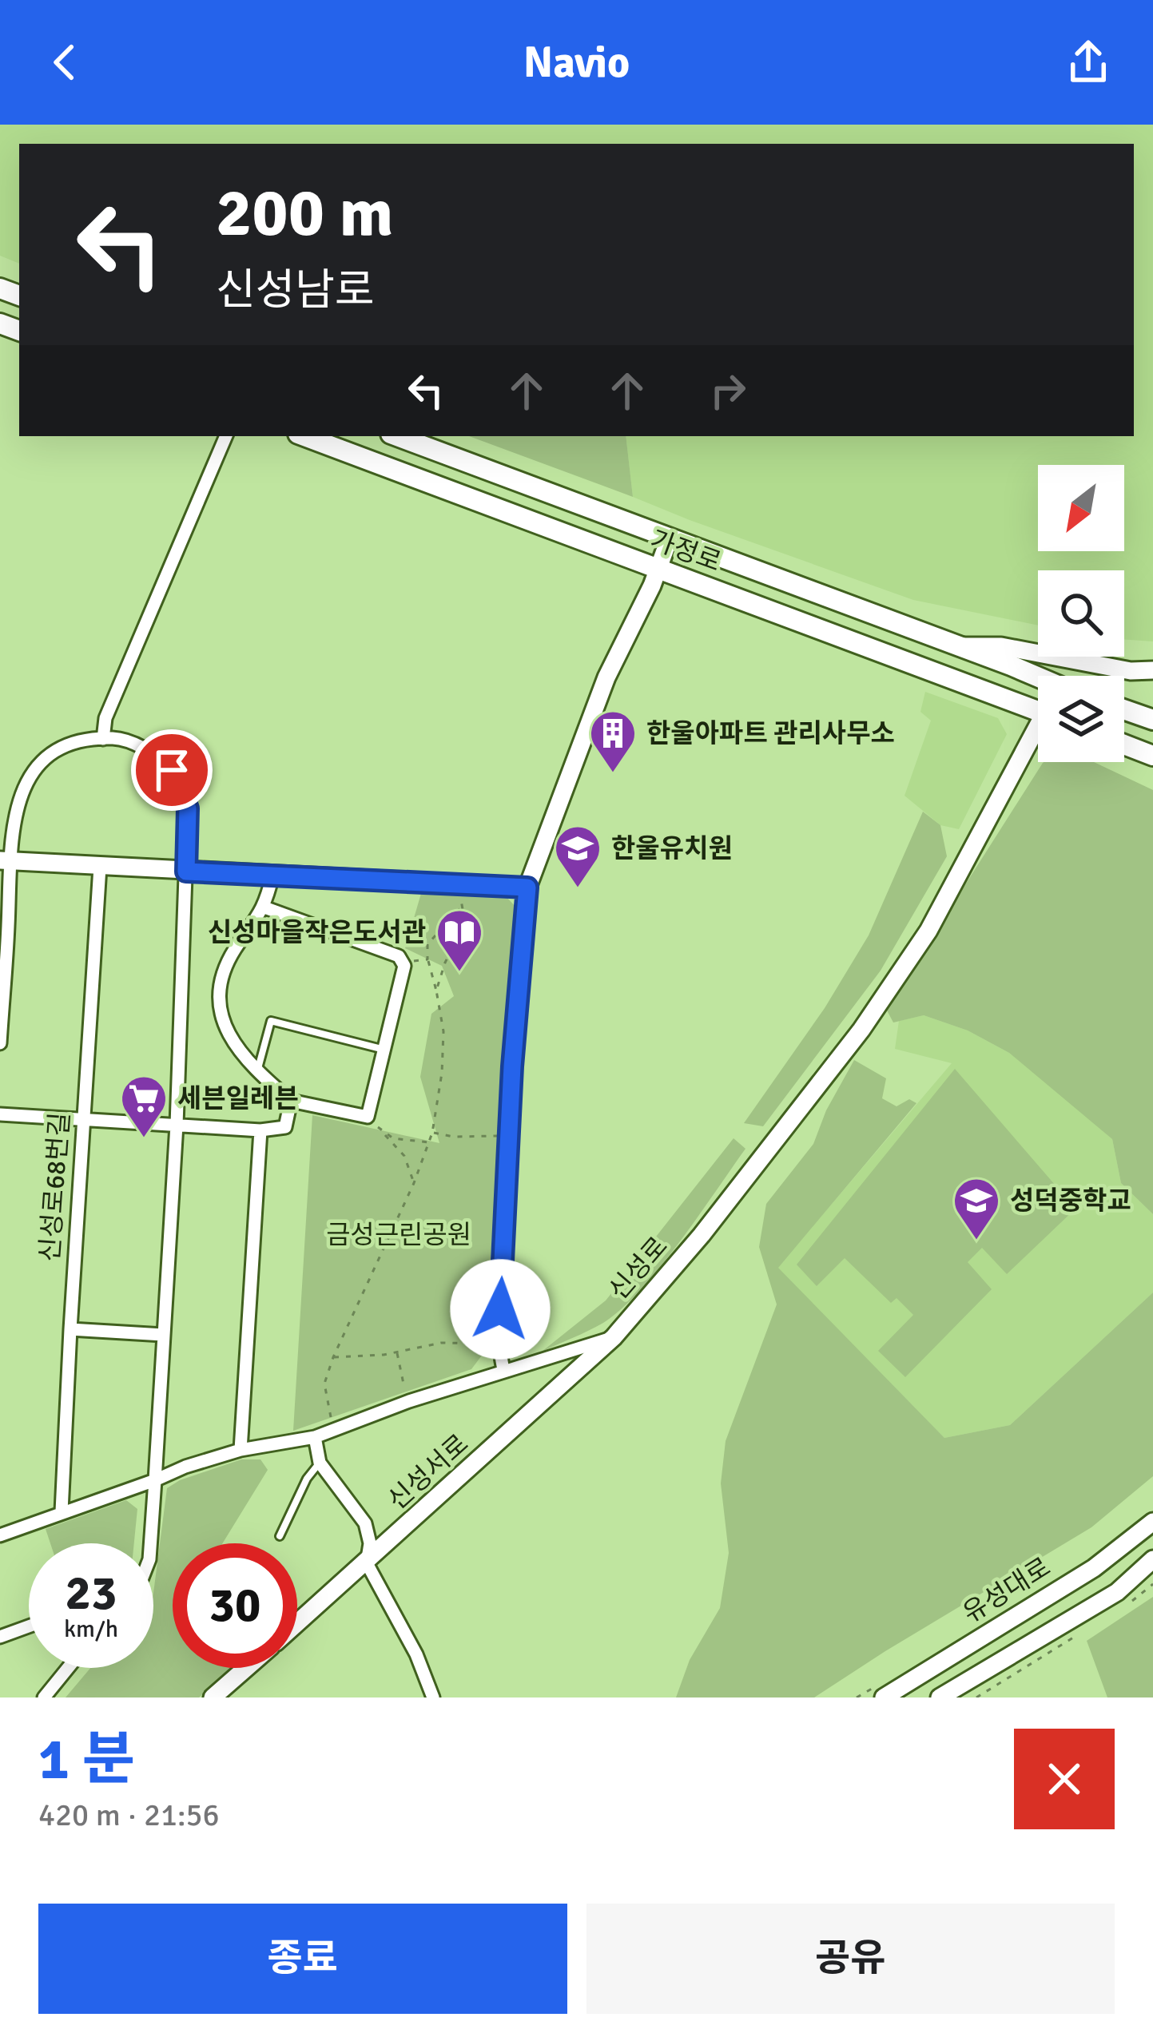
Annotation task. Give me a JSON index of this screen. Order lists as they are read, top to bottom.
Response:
{
  "streets": {
    "main road": ["가정로"],
    "street": [
      "신성로68번길",
      "신성로",
      "신성서로",
      "유성대로"
    ]
  },
  "crossings": [
    ["신성로68번길", "신성로"],
    ["신성로", "신성서로"]
  ],
  "parks": ["금성근린공원"],
  "places": {
    "building": ["한울아파트 관리사무소"],
    "school or university": ["한울유치원", "성덕중학교"],
    "library": ["신성마을작은도서관"],
    "supermarket": ["세븐일레븐"]
  },
  "north": "bottom left",
  "page": {
    "header": "Navio",
    "turn": ["200 m", "신성남로"],
    "speed": "23 km/h",
    "limit": "30",
    "heading": ["1 분", "420 m · 21:56"],
    "buttons": ["종료", "공유"]
  }
}
